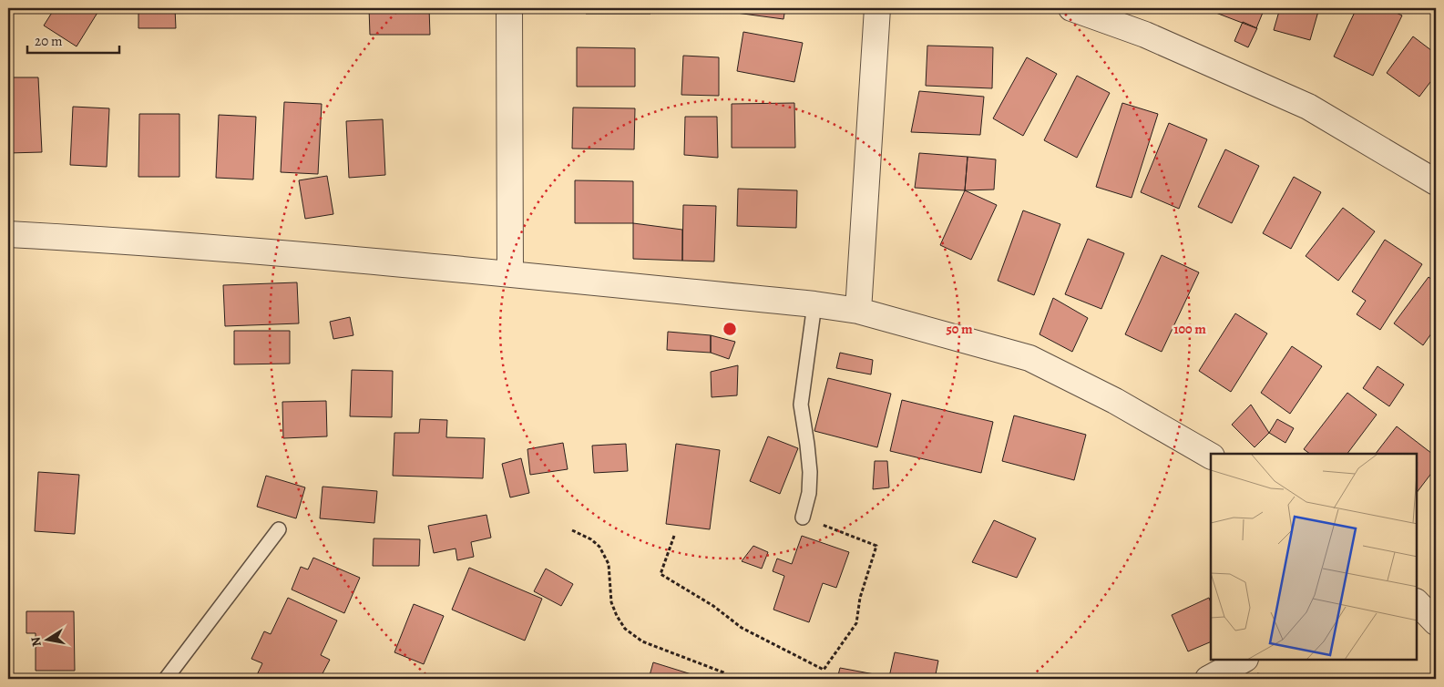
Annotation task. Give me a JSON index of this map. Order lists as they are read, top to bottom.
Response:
{
  "scale_bar": "20 m",
  "north": "left",
  "rings": ["50 m", "100 m"]
}
